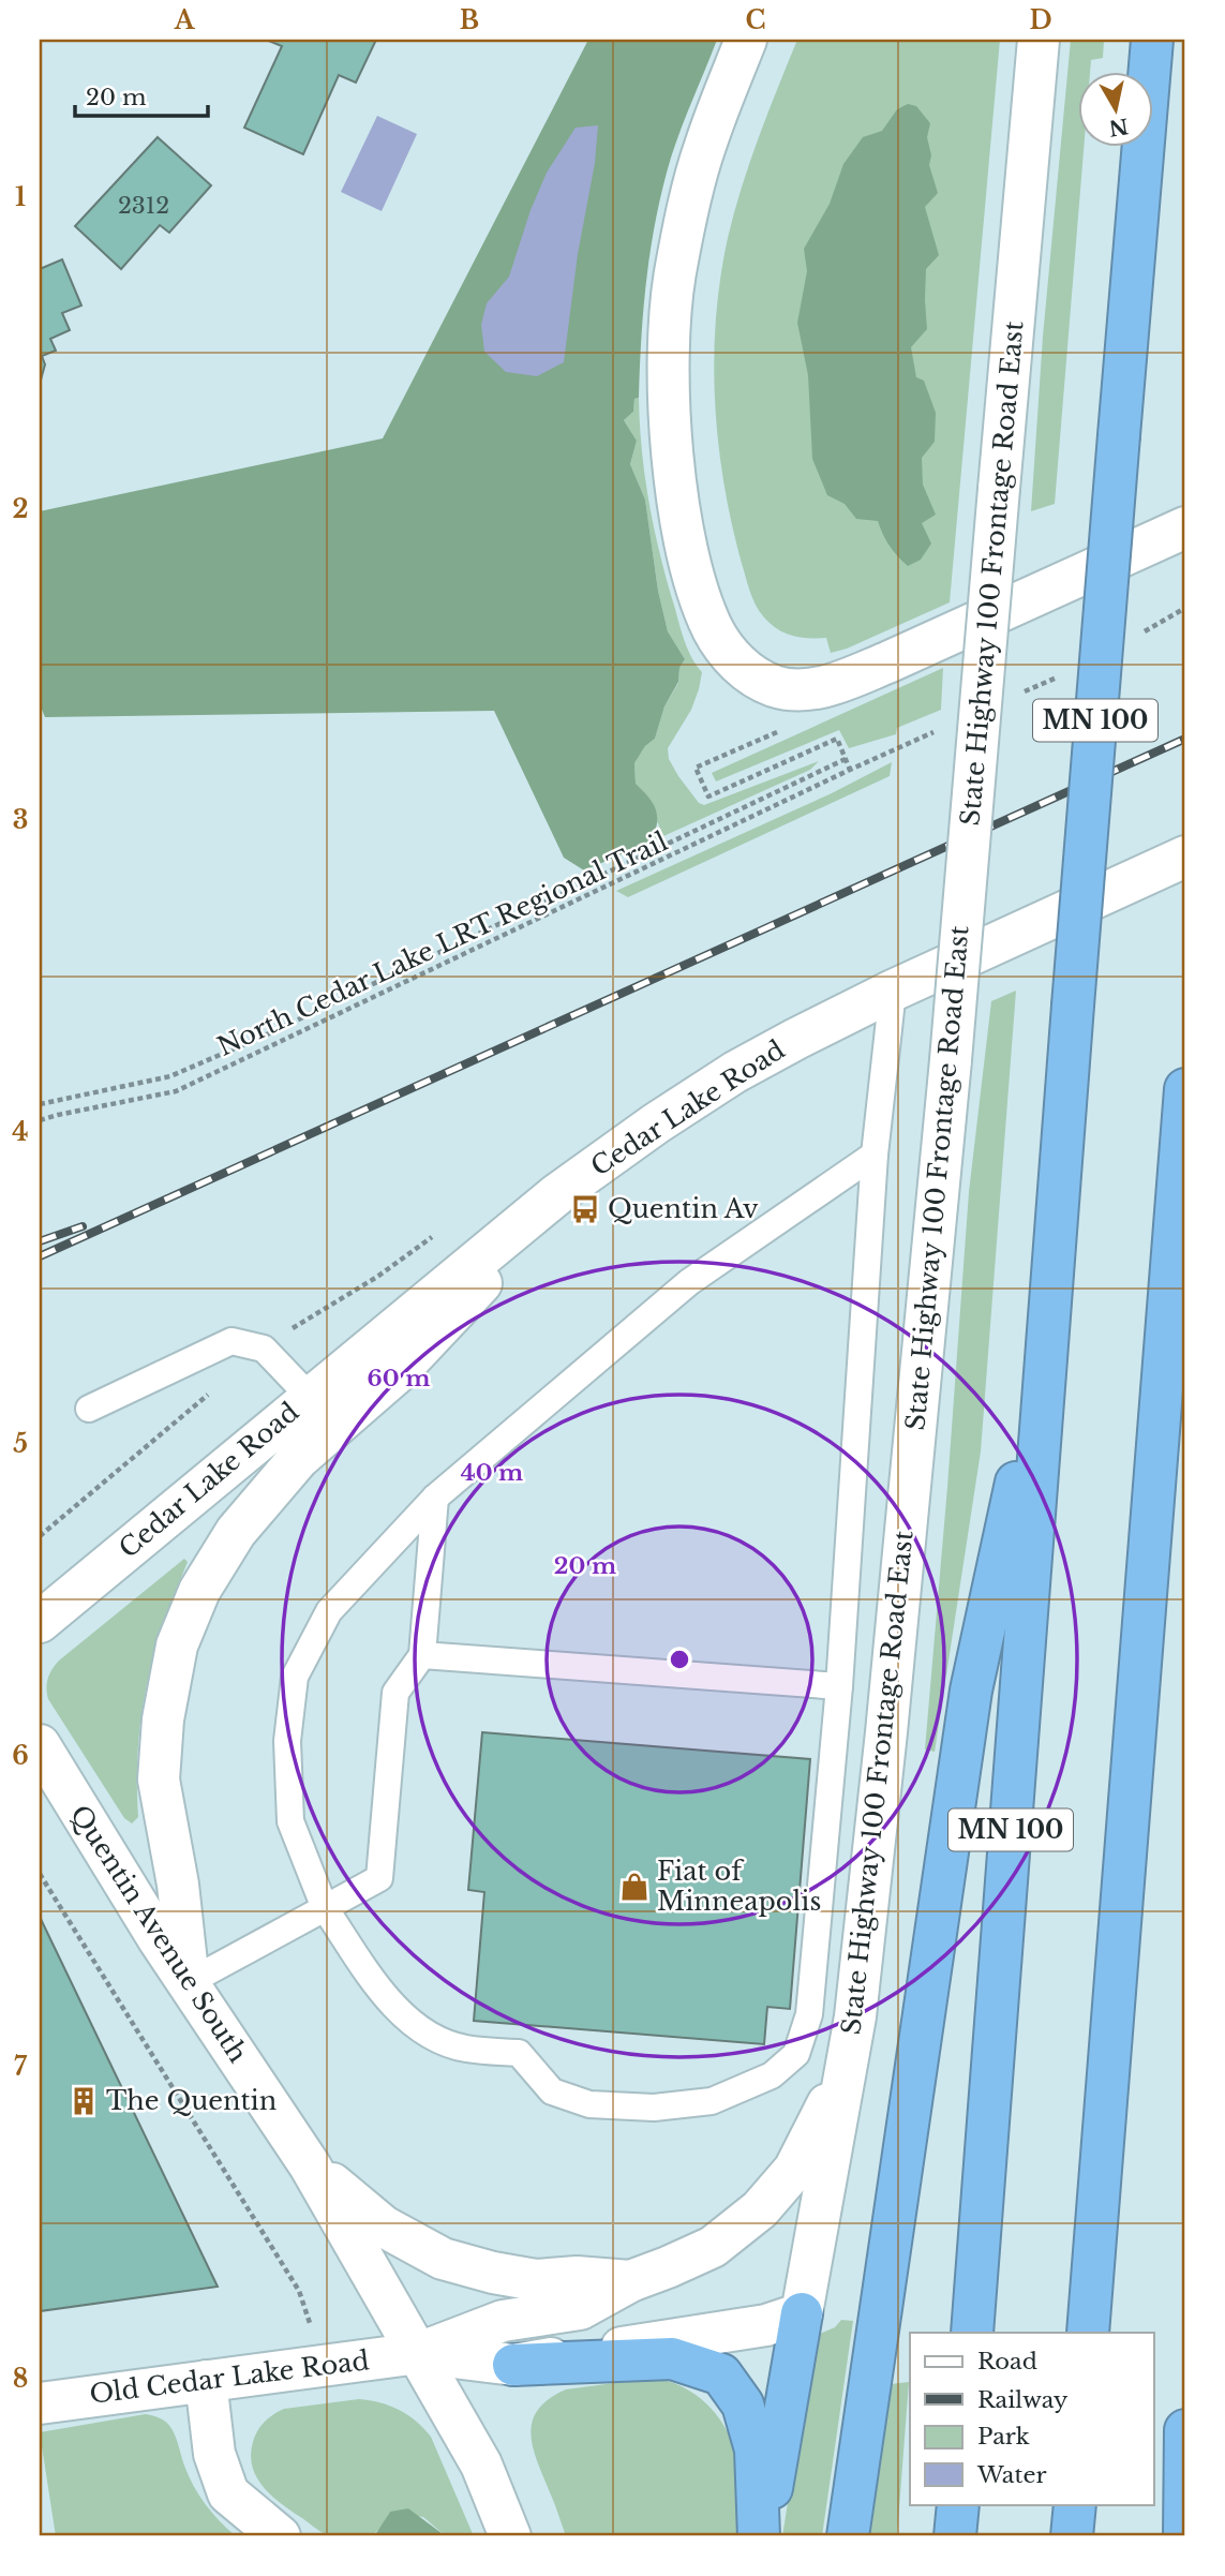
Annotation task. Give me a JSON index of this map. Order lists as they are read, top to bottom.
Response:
{
  "streets": {
    "highway": ["MN 100"],
    "street": [
      "State Highway 100 Frontage Road East",
      "Cedar Lake Road",
      "Quentin Avenue South",
      "Old Cedar Lake Road"
    ],
    "path": ["North Cedar Lake LRT Regional Trail"]
  },
  "crossings": [
    ["State Highway 100 Frontage Road East", "Old Cedar Lake Road"],
    ["Quentin Avenue South", "Old Cedar Lake Road"]
  ],
  "places": {
    "bus stop": ["Quentin Av"],
    "shop": ["Fiat of Minneapolis"],
    "building": ["The Quentin"]
  },
  "house_numbers": ["2312"],
  "legend": [
    "Road",
    "Railway",
    "Park",
    "Water"
  ],
  "scale_bar": "20 m",
  "north": "bottom",
  "grid": {
    "columns": [
      "A",
      "B",
      "C",
      "D"
    ],
    "rows": [
      "1",
      "2",
      "3",
      "4",
      "5",
      "6",
      "7",
      "8"
    ]
  },
  "rings": ["60 m", "40 m", "20 m"]
}
